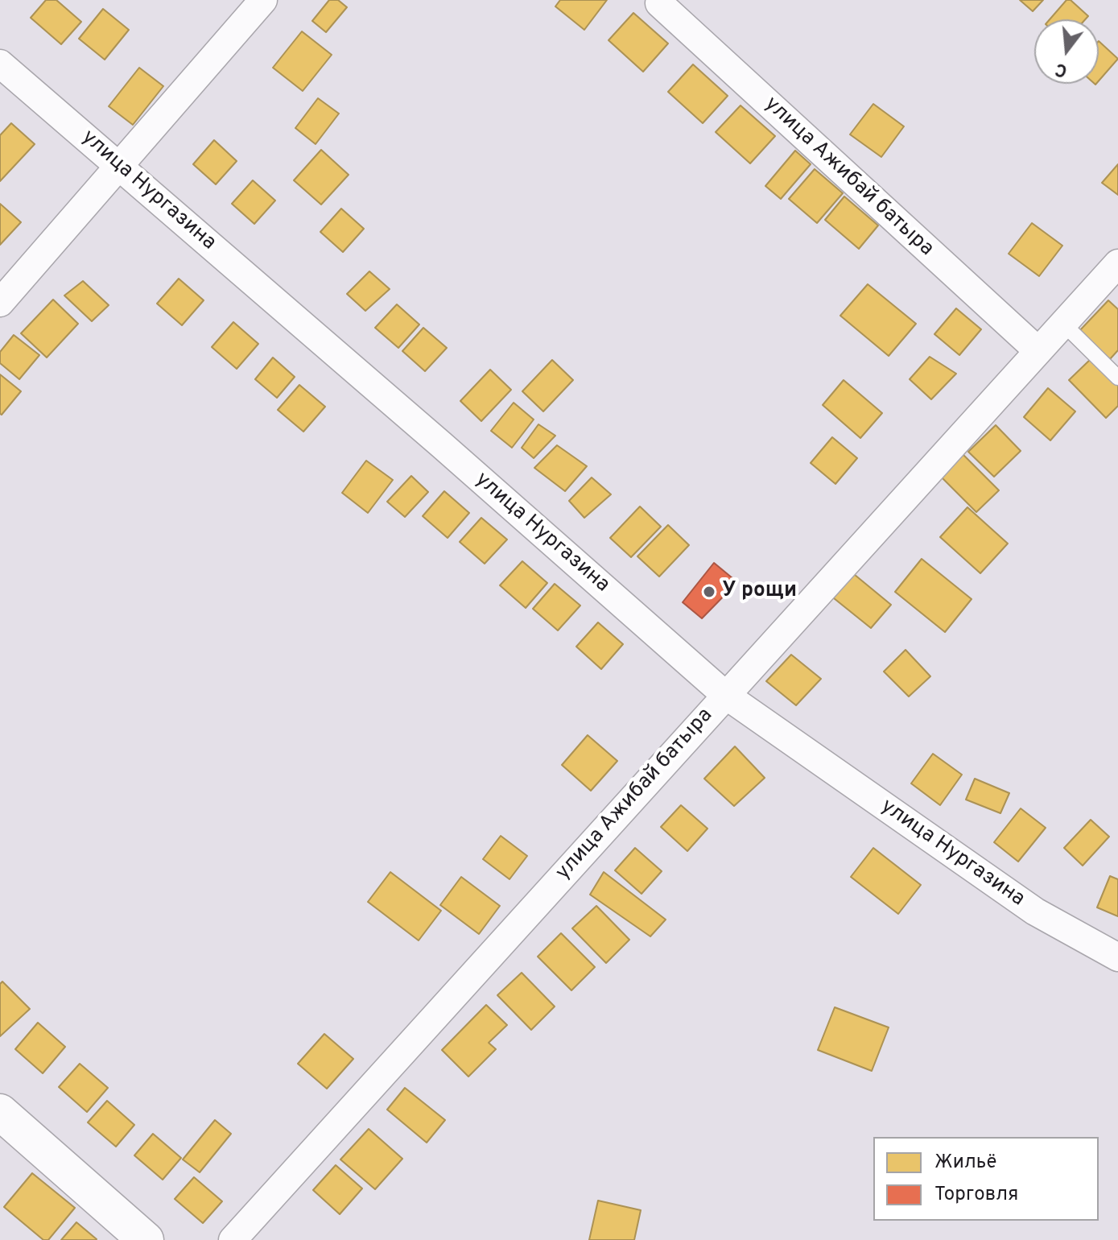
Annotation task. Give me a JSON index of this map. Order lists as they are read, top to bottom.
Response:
{
  "streets": {
    "street": ["улица Ажибай батыра", "улица Нургазина"]
  },
  "crossings": [
    ["улица Ажибай батыра", "улица Нургазина"]
  ],
  "places": ["У рощи"],
  "legend": ["Жильё", "Торговля"],
  "north": "bottom"
}
